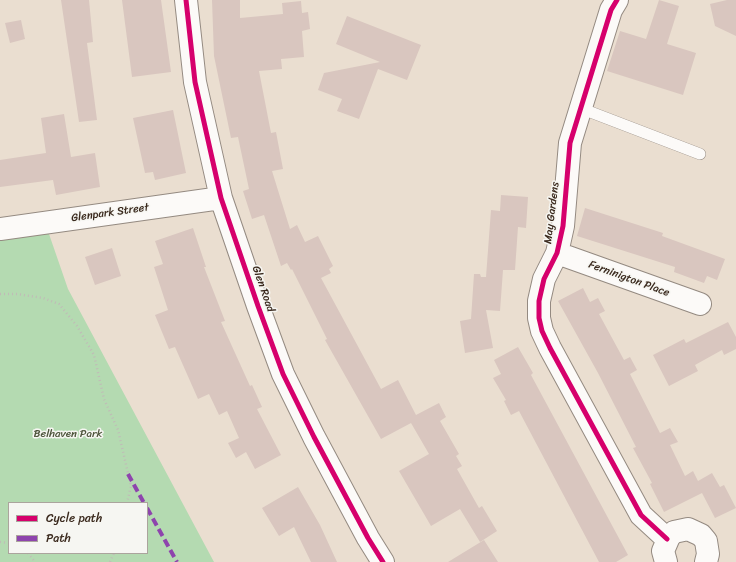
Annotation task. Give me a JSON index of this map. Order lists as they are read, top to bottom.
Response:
{
  "streets": {
    "street": [
      "Glenpark Street",
      "May Gardens",
      "Ferninigton Place",
      "Glen Road"
    ]
  },
  "crossings": [
    ["Glenpark Street", "Glen Road"],
    ["May Gardens", "Ferninigton Place"]
  ],
  "parks": ["Belhaven Park"],
  "legend": ["Cycle path", "Path"]
}
